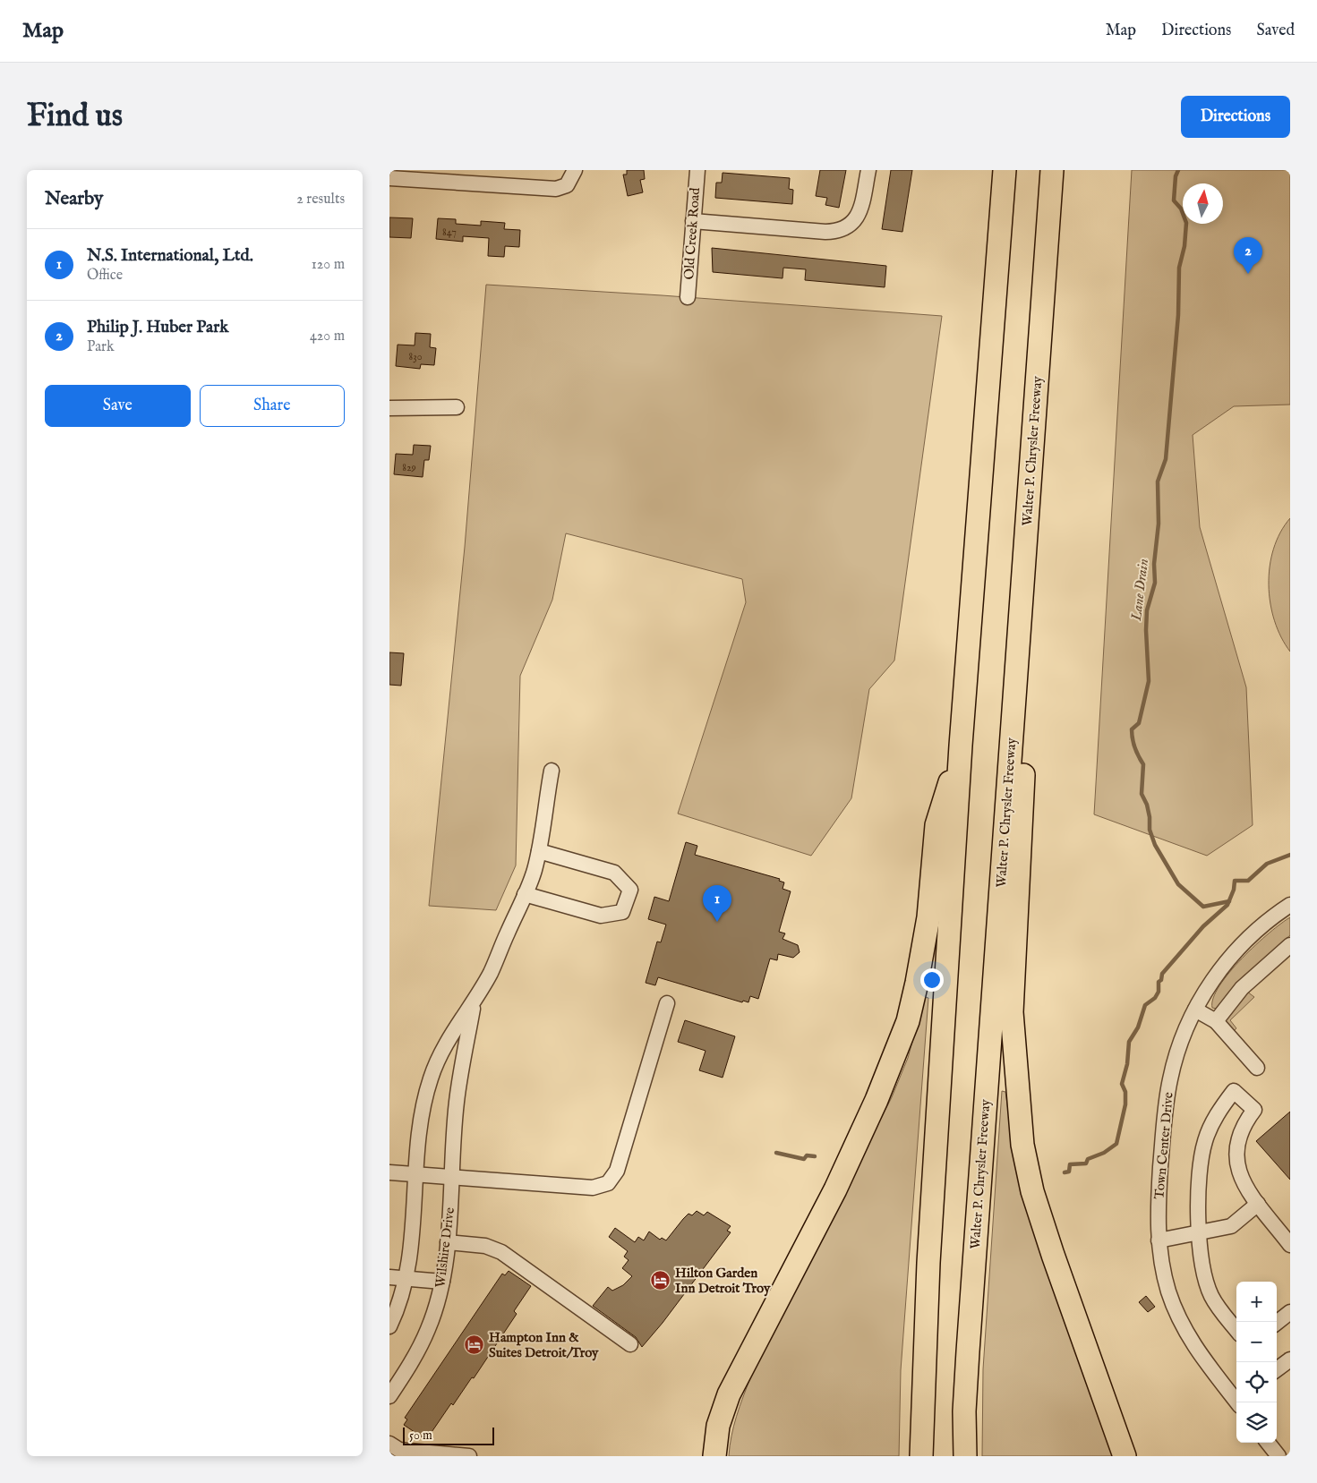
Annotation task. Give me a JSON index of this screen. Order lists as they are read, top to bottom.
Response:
{
  "streets": {
    "highway": ["Walter P. Chrysler Freeway"],
    "street": ["Old Creek Road", "Town Center Drive", "Wilshire Drive"]
  },
  "water": ["Lane Drain"],
  "places": {
    "hotel": ["Hilton Garden Inn Detroit Troy", "Hampton Inn & Suites Detroit/Troy"]
  },
  "house_numbers": ["847", "830", "829"],
  "scale_bar": "50 m",
  "north": "top",
  "page": {
    "header": "Map",
    "nav": ["Map", "Directions", "Saved"],
    "buttons": [
      "Directions",
      ["Save", "Share"]
    ],
    "title": "Find us",
    "heading": ["Nearby", "2 results"],
    "list": [
      {
        "mark": "1",
        "name": "N.S. International, Ltd.",
        "note": "Office",
        "value": "120 m"
      },
      {
        "mark": "2",
        "name": "Philip J. Huber Park",
        "note": "Park",
        "value": "420 m"
      }
    ],
    "pins": ["2", "1"],
    "map_buttons": ["+", "−"],
    "scale": "50 m"
  }
}
